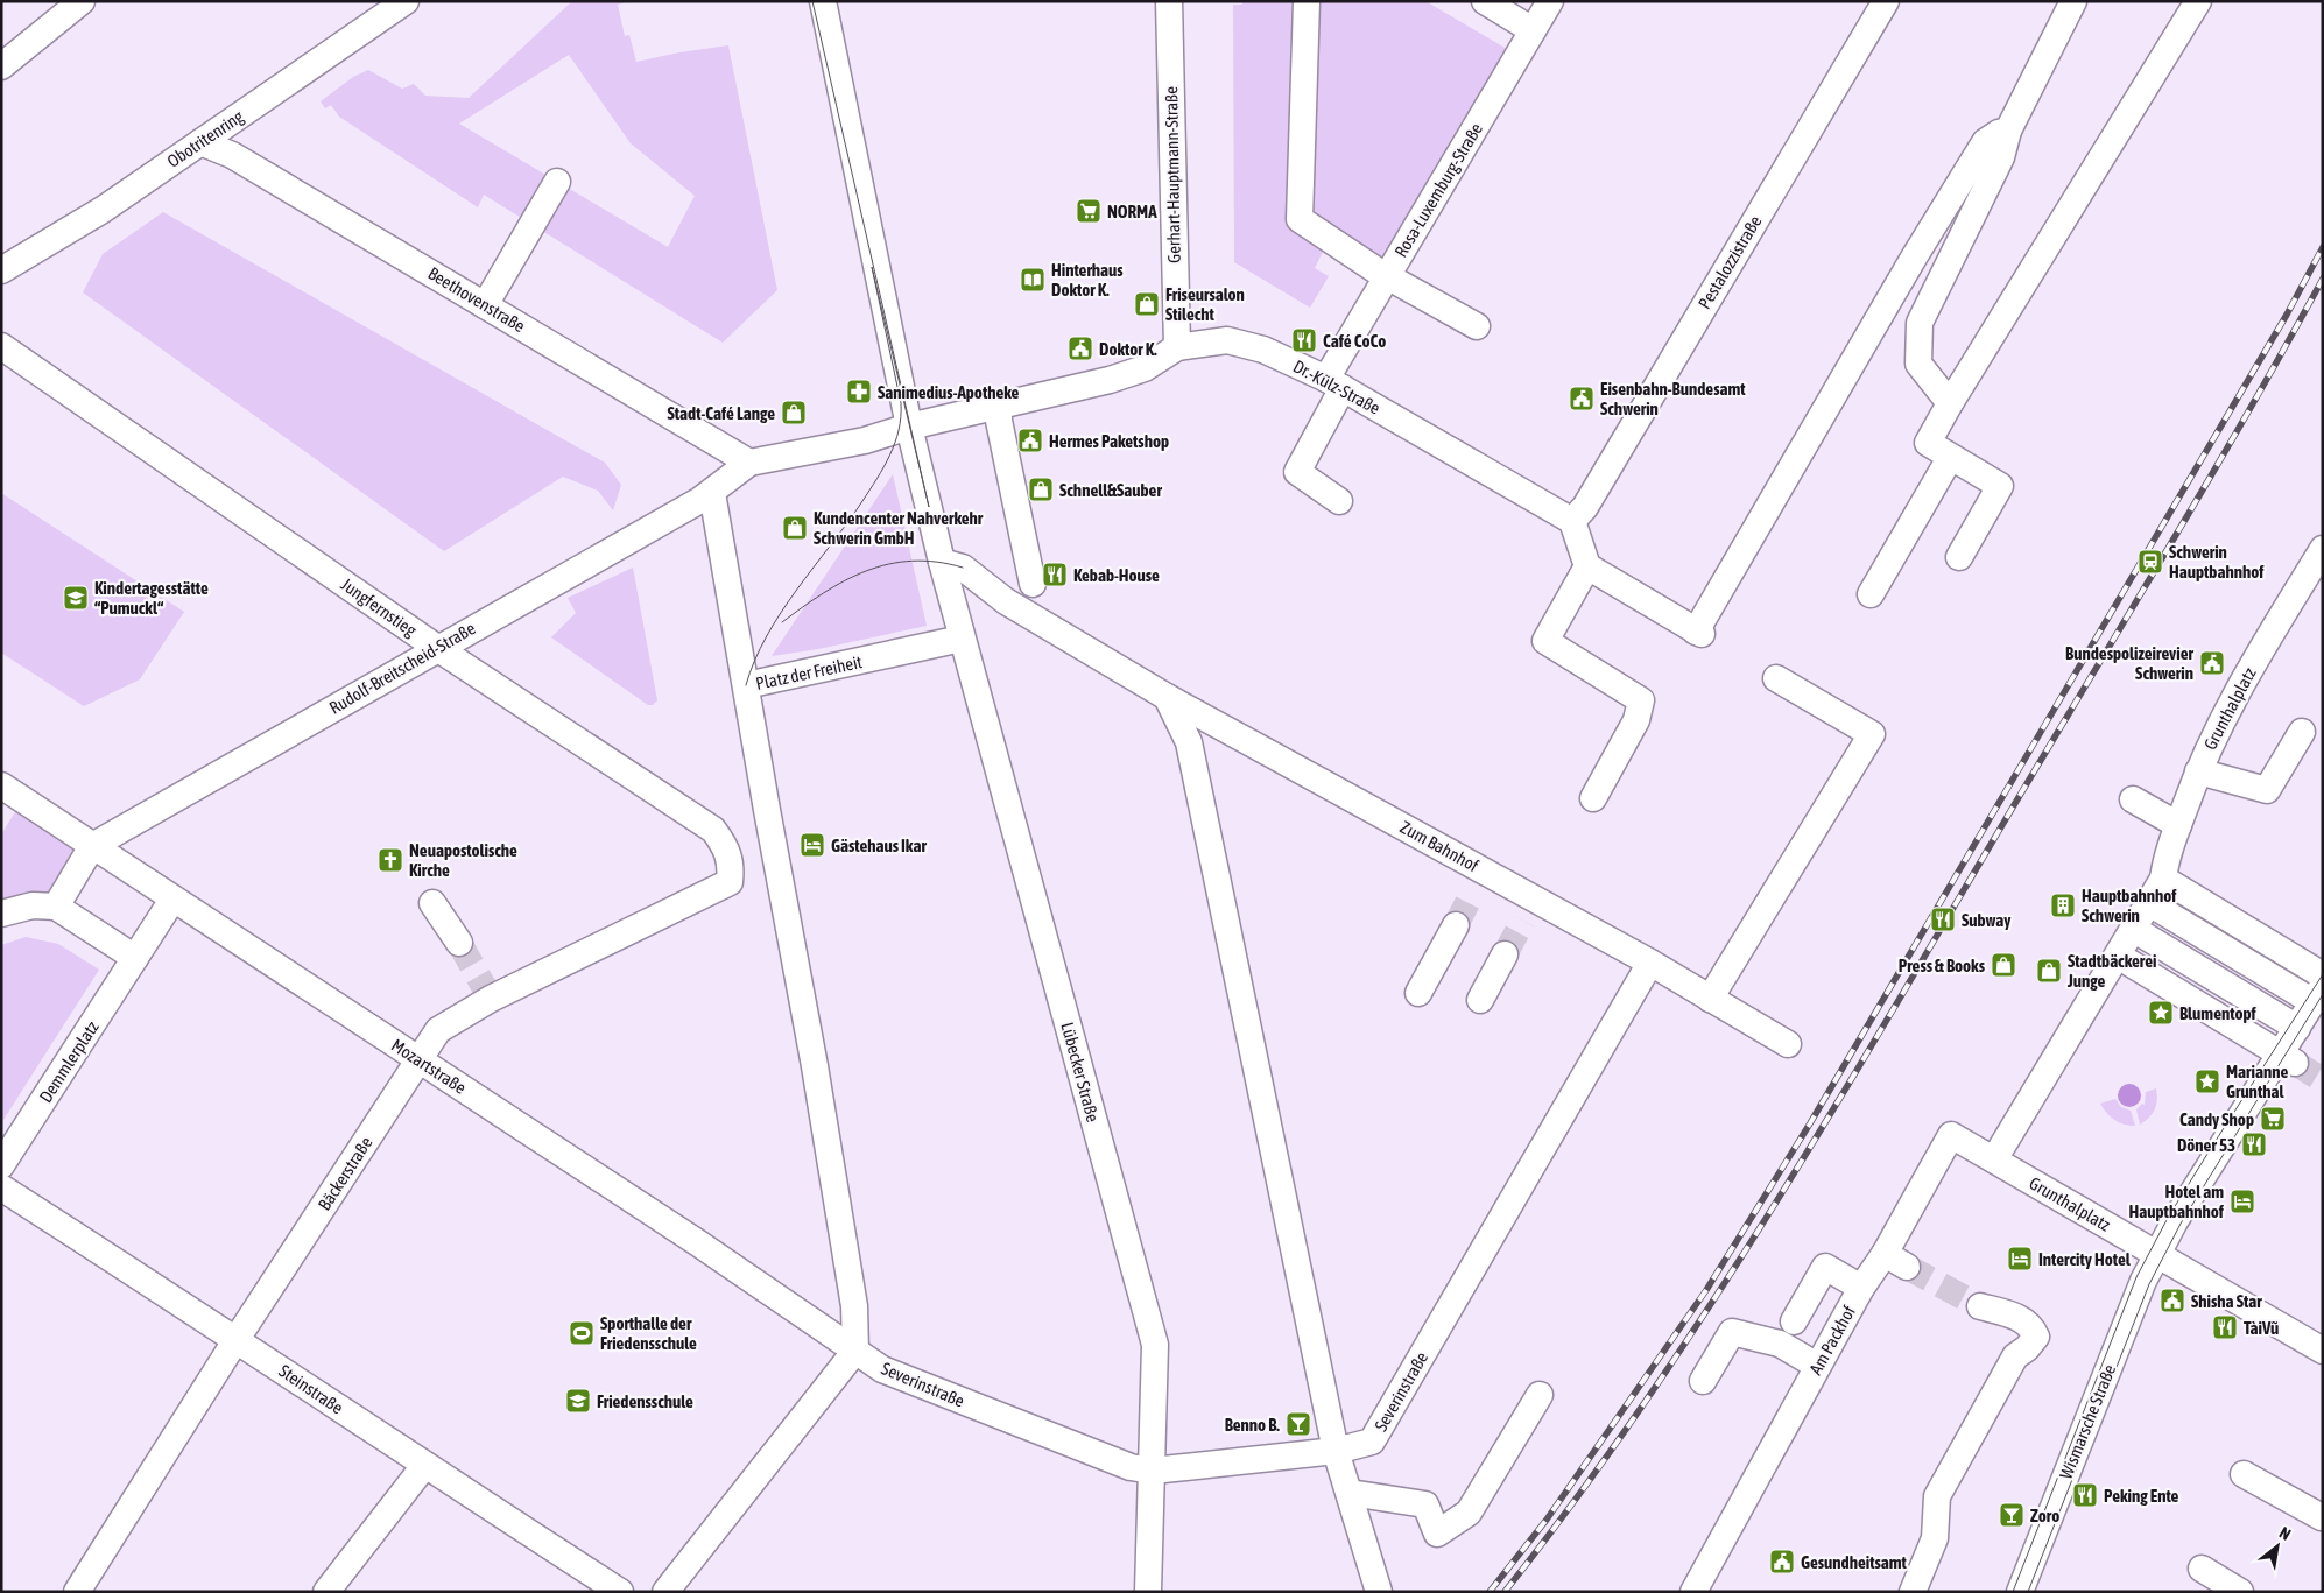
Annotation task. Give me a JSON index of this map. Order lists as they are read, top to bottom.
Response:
{
  "streets": {
    "street": [
      "Obotritenring",
      "Gerhart-Hauptmann-Straße",
      "Rosa-Luxemburg-Straße",
      "Pestalozzistraße",
      "Beethovenstraße",
      "Dr.-Külz-Straße",
      "Jungfernstieg",
      "Rudolf-Breitscheid-Straße",
      "Platz der Freiheit",
      "Grunthalplatz",
      "Zum Bahnhof",
      "Demmlerplatz",
      "Mozartstraße",
      "Lübecker Straße",
      "Bäckerstraße",
      "Am Packhof",
      "Severinstraße",
      "Steinstraße",
      "Wismarsche Straße"
    ]
  },
  "crossings": [
    ["Obotritenring", "Beethovenstraße"],
    ["Gerhart-Hauptmann-Straße", "Dr.-Külz-Straße"],
    ["Rosa-Luxemburg-Straße", "Dr.-Külz-Straße"],
    ["Pestalozzistraße", "Dr.-Külz-Straße"],
    ["Beethovenstraße", "Rudolf-Breitscheid-Straße"],
    ["Dr.-Külz-Straße", "Lübecker Straße"],
    ["Jungfernstieg", "Rudolf-Breitscheid-Straße"],
    ["Jungfernstieg", "Bäckerstraße"],
    ["Rudolf-Breitscheid-Straße", "Platz der Freiheit"],
    ["Rudolf-Breitscheid-Straße", "Mozartstraße"],
    ["Platz der Freiheit", "Lübecker Straße"],
    ["Grunthalplatz", "Am Packhof"],
    ["Grunthalplatz", "Wismarsche Straße"],
    ["Zum Bahnhof", "Lübecker Straße"],
    ["Zum Bahnhof", "Severinstraße"],
    ["Demmlerplatz", "Mozartstraße"],
    ["Mozartstraße", "Bäckerstraße"],
    ["Mozartstraße", "Severinstraße"],
    ["Lübecker Straße", "Severinstraße"],
    ["Bäckerstraße", "Steinstraße"]
  ],
  "places": {
    "supermarket": ["NORMA", "Candy Shop"],
    "library": ["Hinterhaus Doktor K."],
    "shop": [
      "Friseursalon Stilecht",
      "Stadt-Café Lange",
      "Schnell&Sauber",
      "Kundencenter Nahverkehr Schwerin GmbH",
      "Press & Books",
      "Stadtbäckerei Junge"
    ],
    "restaurant": [
      "Café CoCo",
      "Kebab-House",
      "Subway",
      "Döner 53",
      "TàiVũ",
      "Peking Ente"
    ],
    "public building": [
      "Doktor K.",
      "Eisenbahn-Bundesamt Schwerin",
      "Hermes Paketshop",
      "Bundespolizeirevier Schwerin",
      "Shisha Star",
      "Gesundheitsamt"
    ],
    "pharmacy": ["Sanimedius-Apotheke"],
    "station": ["Schwerin Hauptbahnhof"],
    "school or university": ["Kindertagesstätte “Pumuckl“", "Friedensschule"],
    "hotel": ["Gästehaus Ikar", "Hotel am Hauptbahnhof", "Intercity Hotel"],
    "church": ["Neuapostolische Kirche"],
    "building": ["Hauptbahnhof Schwerin"],
    "place": ["Blumentopf", "Marianne Grunthal"],
    "sports": ["Sporthalle der Friedensschule"],
    "bar": ["Benno B.", "Zoro"]
  },
  "north": "top right"
}
